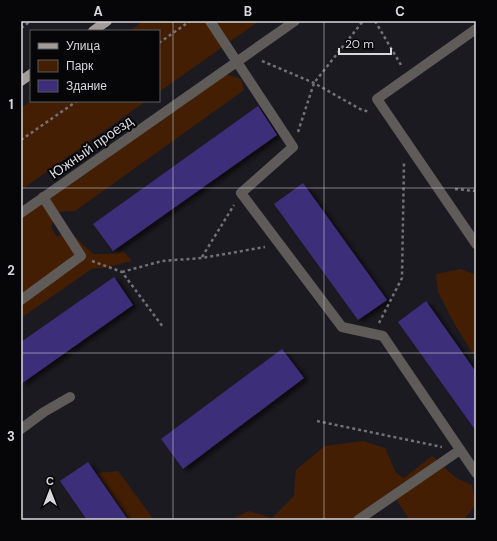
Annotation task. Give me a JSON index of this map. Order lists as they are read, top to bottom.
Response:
{
  "streets": {
    "street": ["Южный проезд"]
  },
  "legend": ["Улица", "Парк", "Здание"],
  "scale_bar": "20 m",
  "north": "top",
  "grid": {
    "columns": ["A", "B", "C"],
    "rows": ["1", "2", "3"]
  }
}
